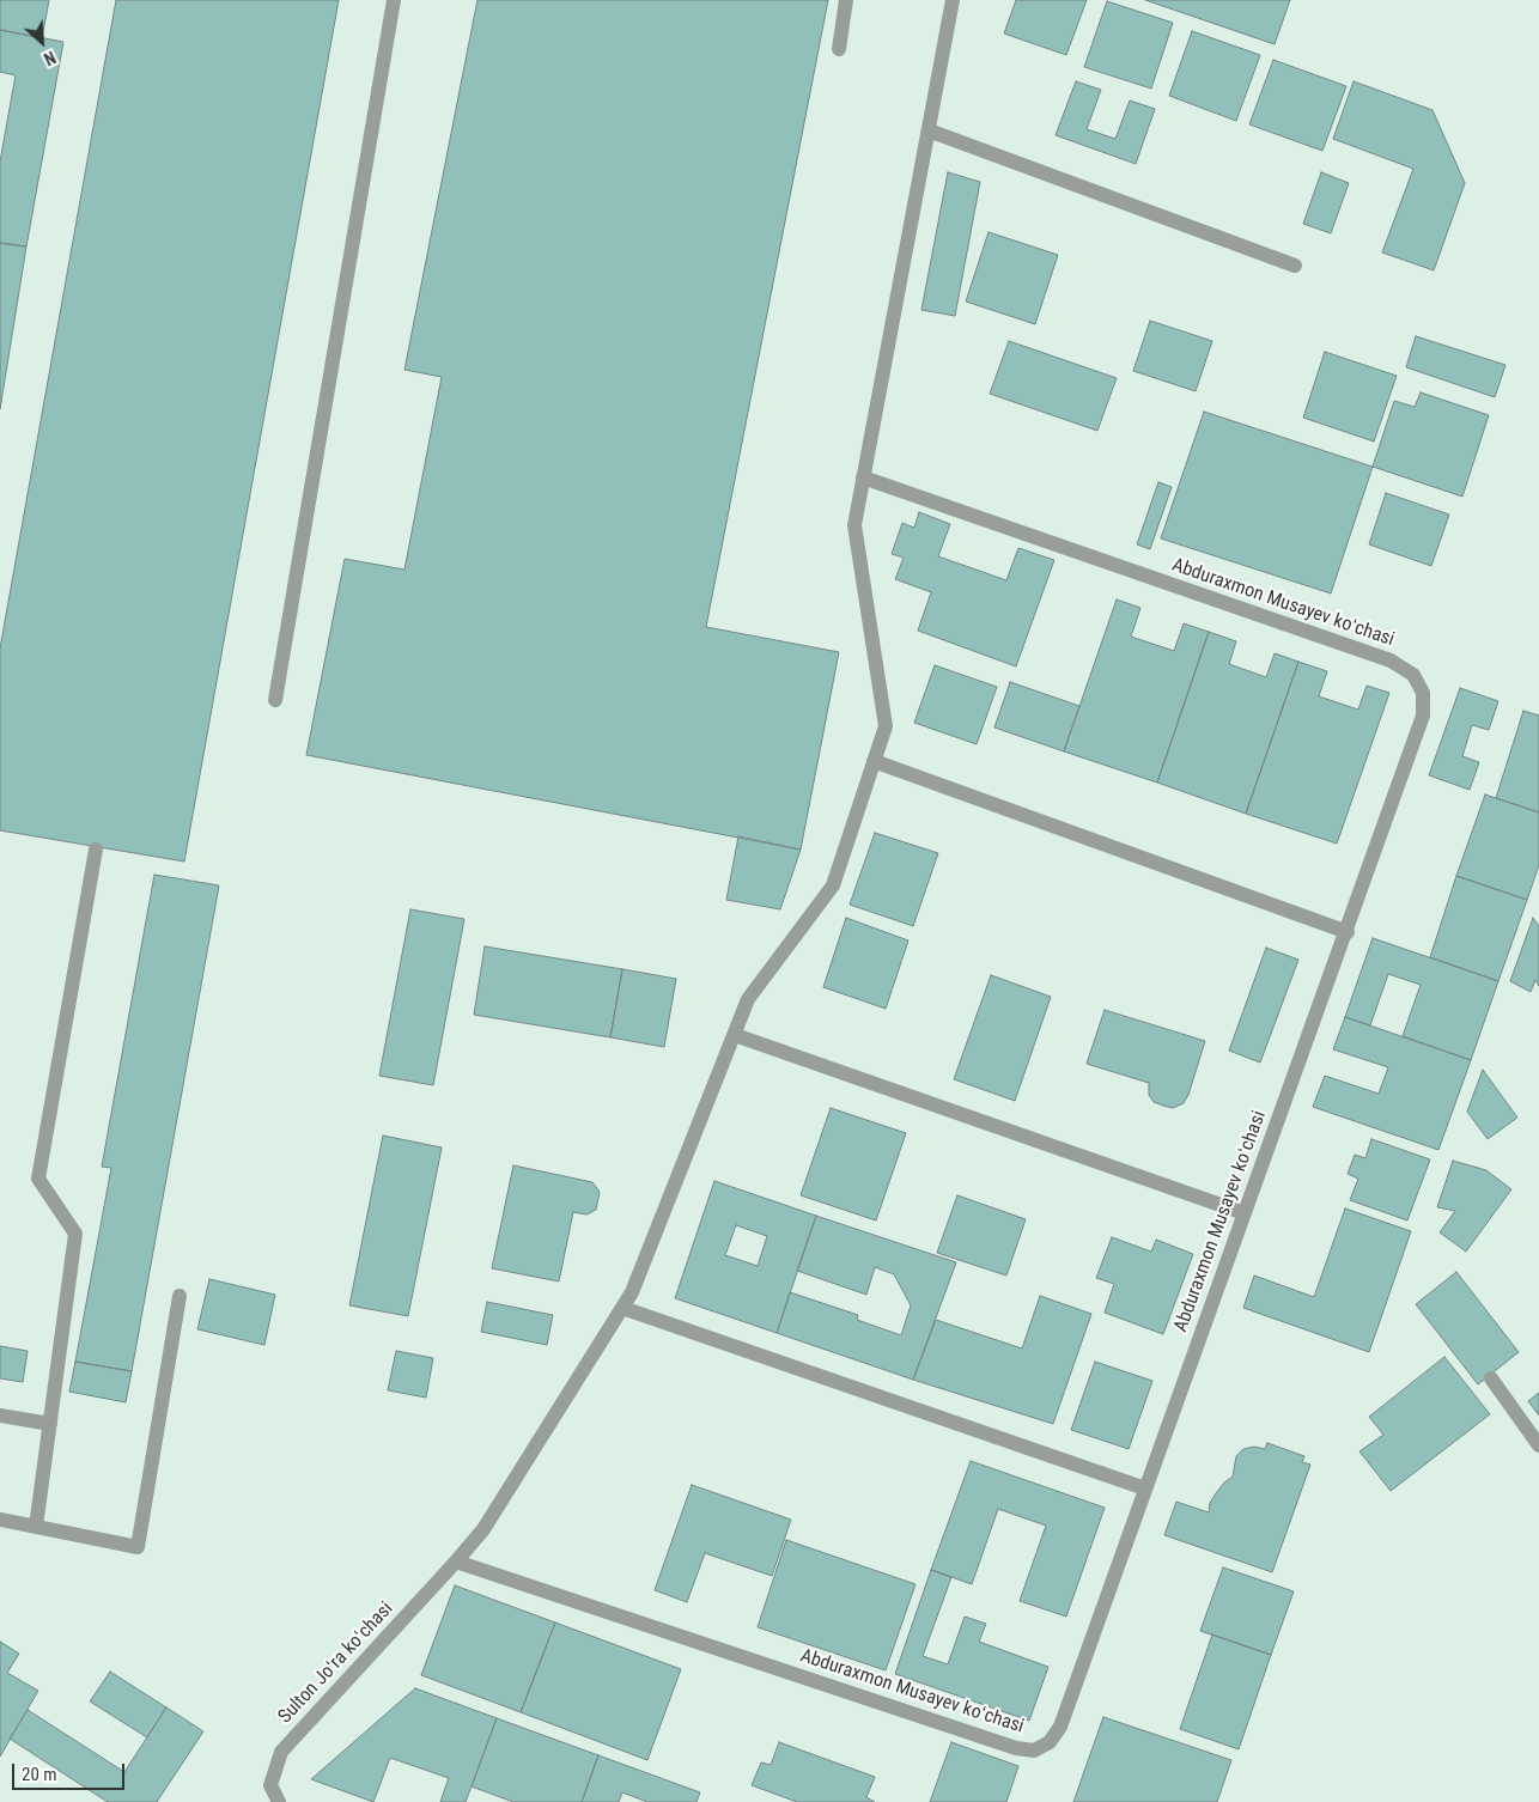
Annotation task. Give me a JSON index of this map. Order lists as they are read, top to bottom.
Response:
{
  "streets": {
    "street": ["Abduraxmon Musayev koʻchasi", "Sulton Joʻra koʻchasi"]
  },
  "crossings": [
    ["Abduraxmon Musayev koʻchasi", "Sulton Joʻra koʻchasi"]
  ],
  "scale_bar": "20 m",
  "north": "bottom right"
}
